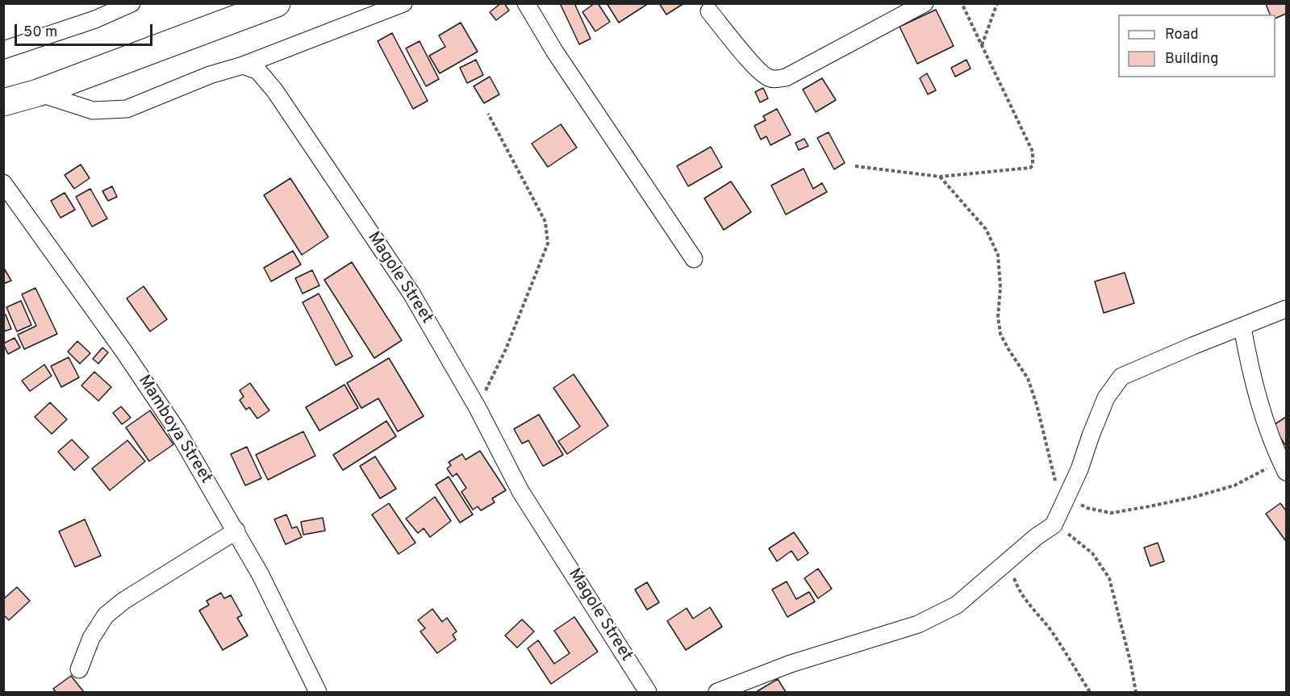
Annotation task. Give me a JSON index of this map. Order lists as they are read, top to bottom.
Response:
{
  "streets": {
    "street": ["Magole Street", "Mamboya Street"]
  },
  "legend": ["Road", "Building"],
  "scale_bar": "50 m"
}
